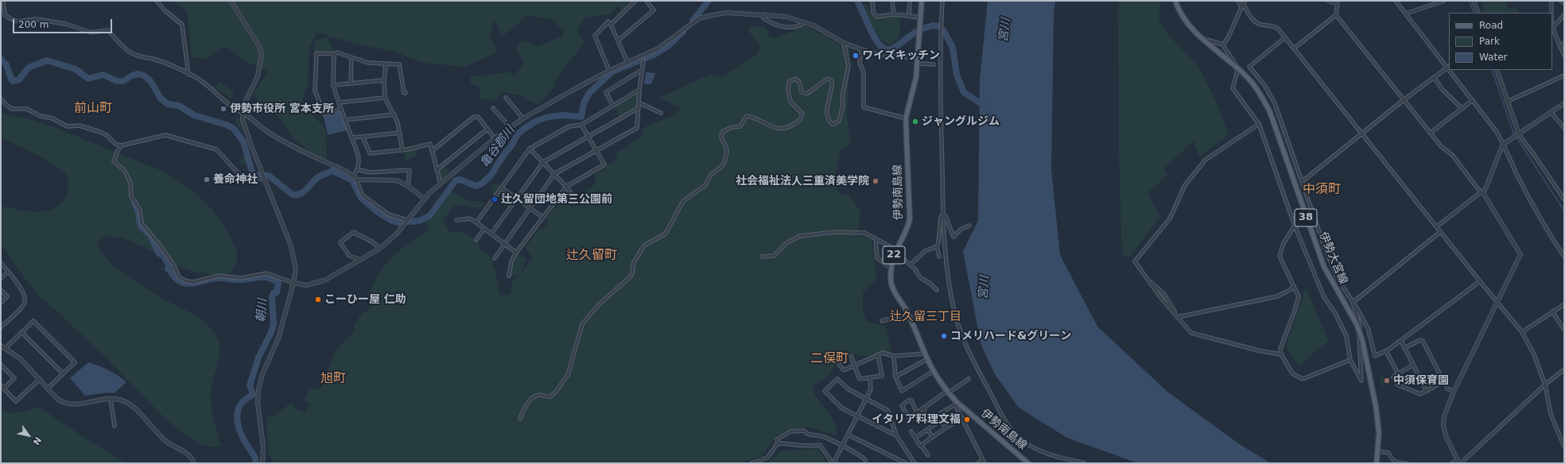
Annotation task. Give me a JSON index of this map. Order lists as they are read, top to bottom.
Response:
{
  "streets": {
    "main road": [
      "伊勢南島線",
      "38",
      "22",
      "伊勢大宮線"
    ]
  },
  "districts": [
    "前山町",
    "中須町",
    "辻久留町",
    "辻久留三丁目",
    "二俣町",
    "旭町"
  ],
  "water": ["宮川", "亀谷郡川", "朝川"],
  "places": [
    "ワイズキッチン",
    "伊勢市役所 宮本支所",
    "ジャングルジム",
    "養命神社",
    "社会福祉法人三重済美学院",
    "辻久留団地第三公園前",
    "こーひー屋 仁助",
    "コメリハード&グリーン",
    "中須保育園",
    "イタリア料理文福"
  ],
  "legend": ["Road", "Park", "Water"],
  "scale_bar": "200 m",
  "north": "bottom right"
}
